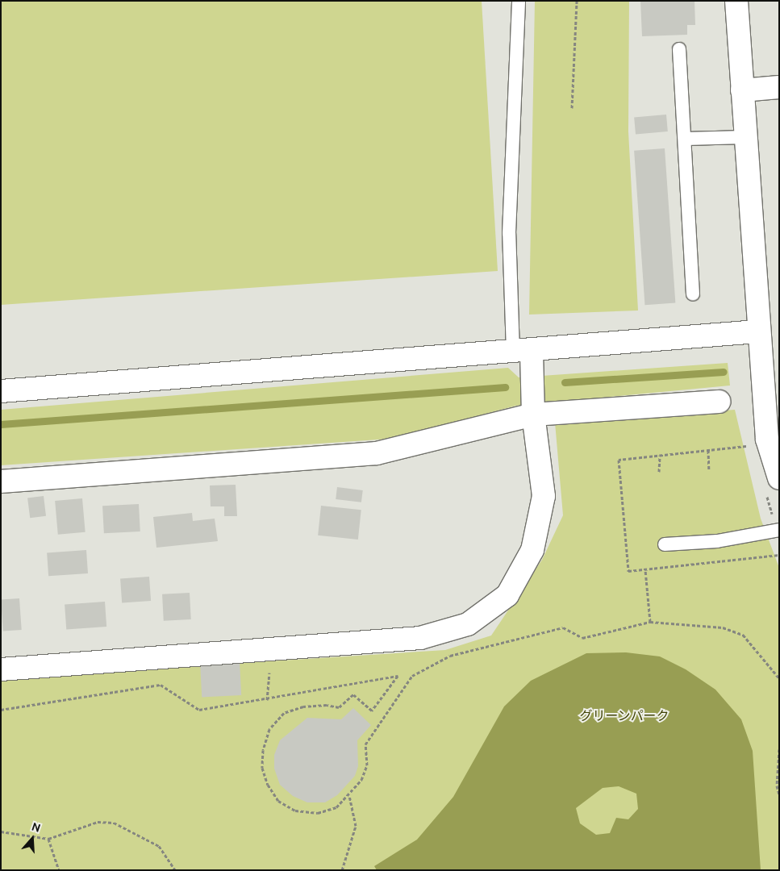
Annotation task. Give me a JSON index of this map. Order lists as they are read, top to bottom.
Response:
{
  "parks": ["グリーンパーク"],
  "north": "top"
}
